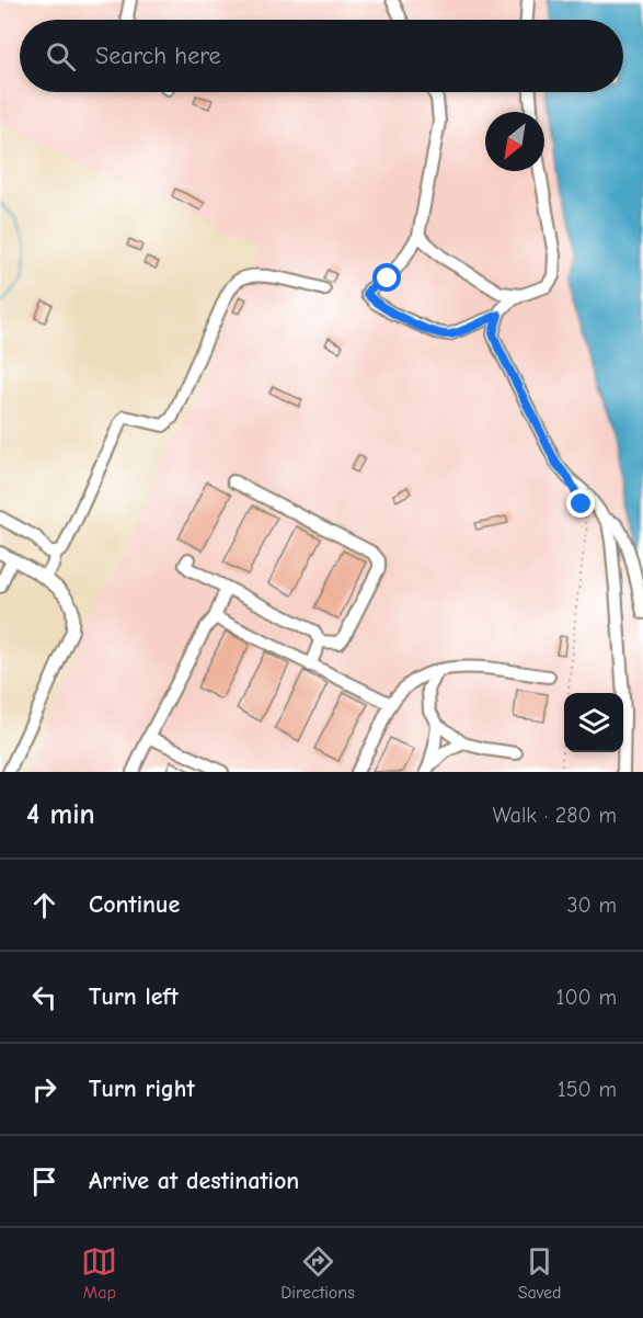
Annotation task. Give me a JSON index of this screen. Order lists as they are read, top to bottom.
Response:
{
  "north": "bottom left",
  "page": {
    "search": "Search here",
    "heading": ["4 min", "Walk · 280 m"],
    "list": [
      ["Continue", "30 m"],
      ["Turn left", "100 m"],
      ["Turn right", "150 m"],
      "Arrive at destination"
    ],
    "nav": ["Map", "Directions", "Saved"]
  }
}
